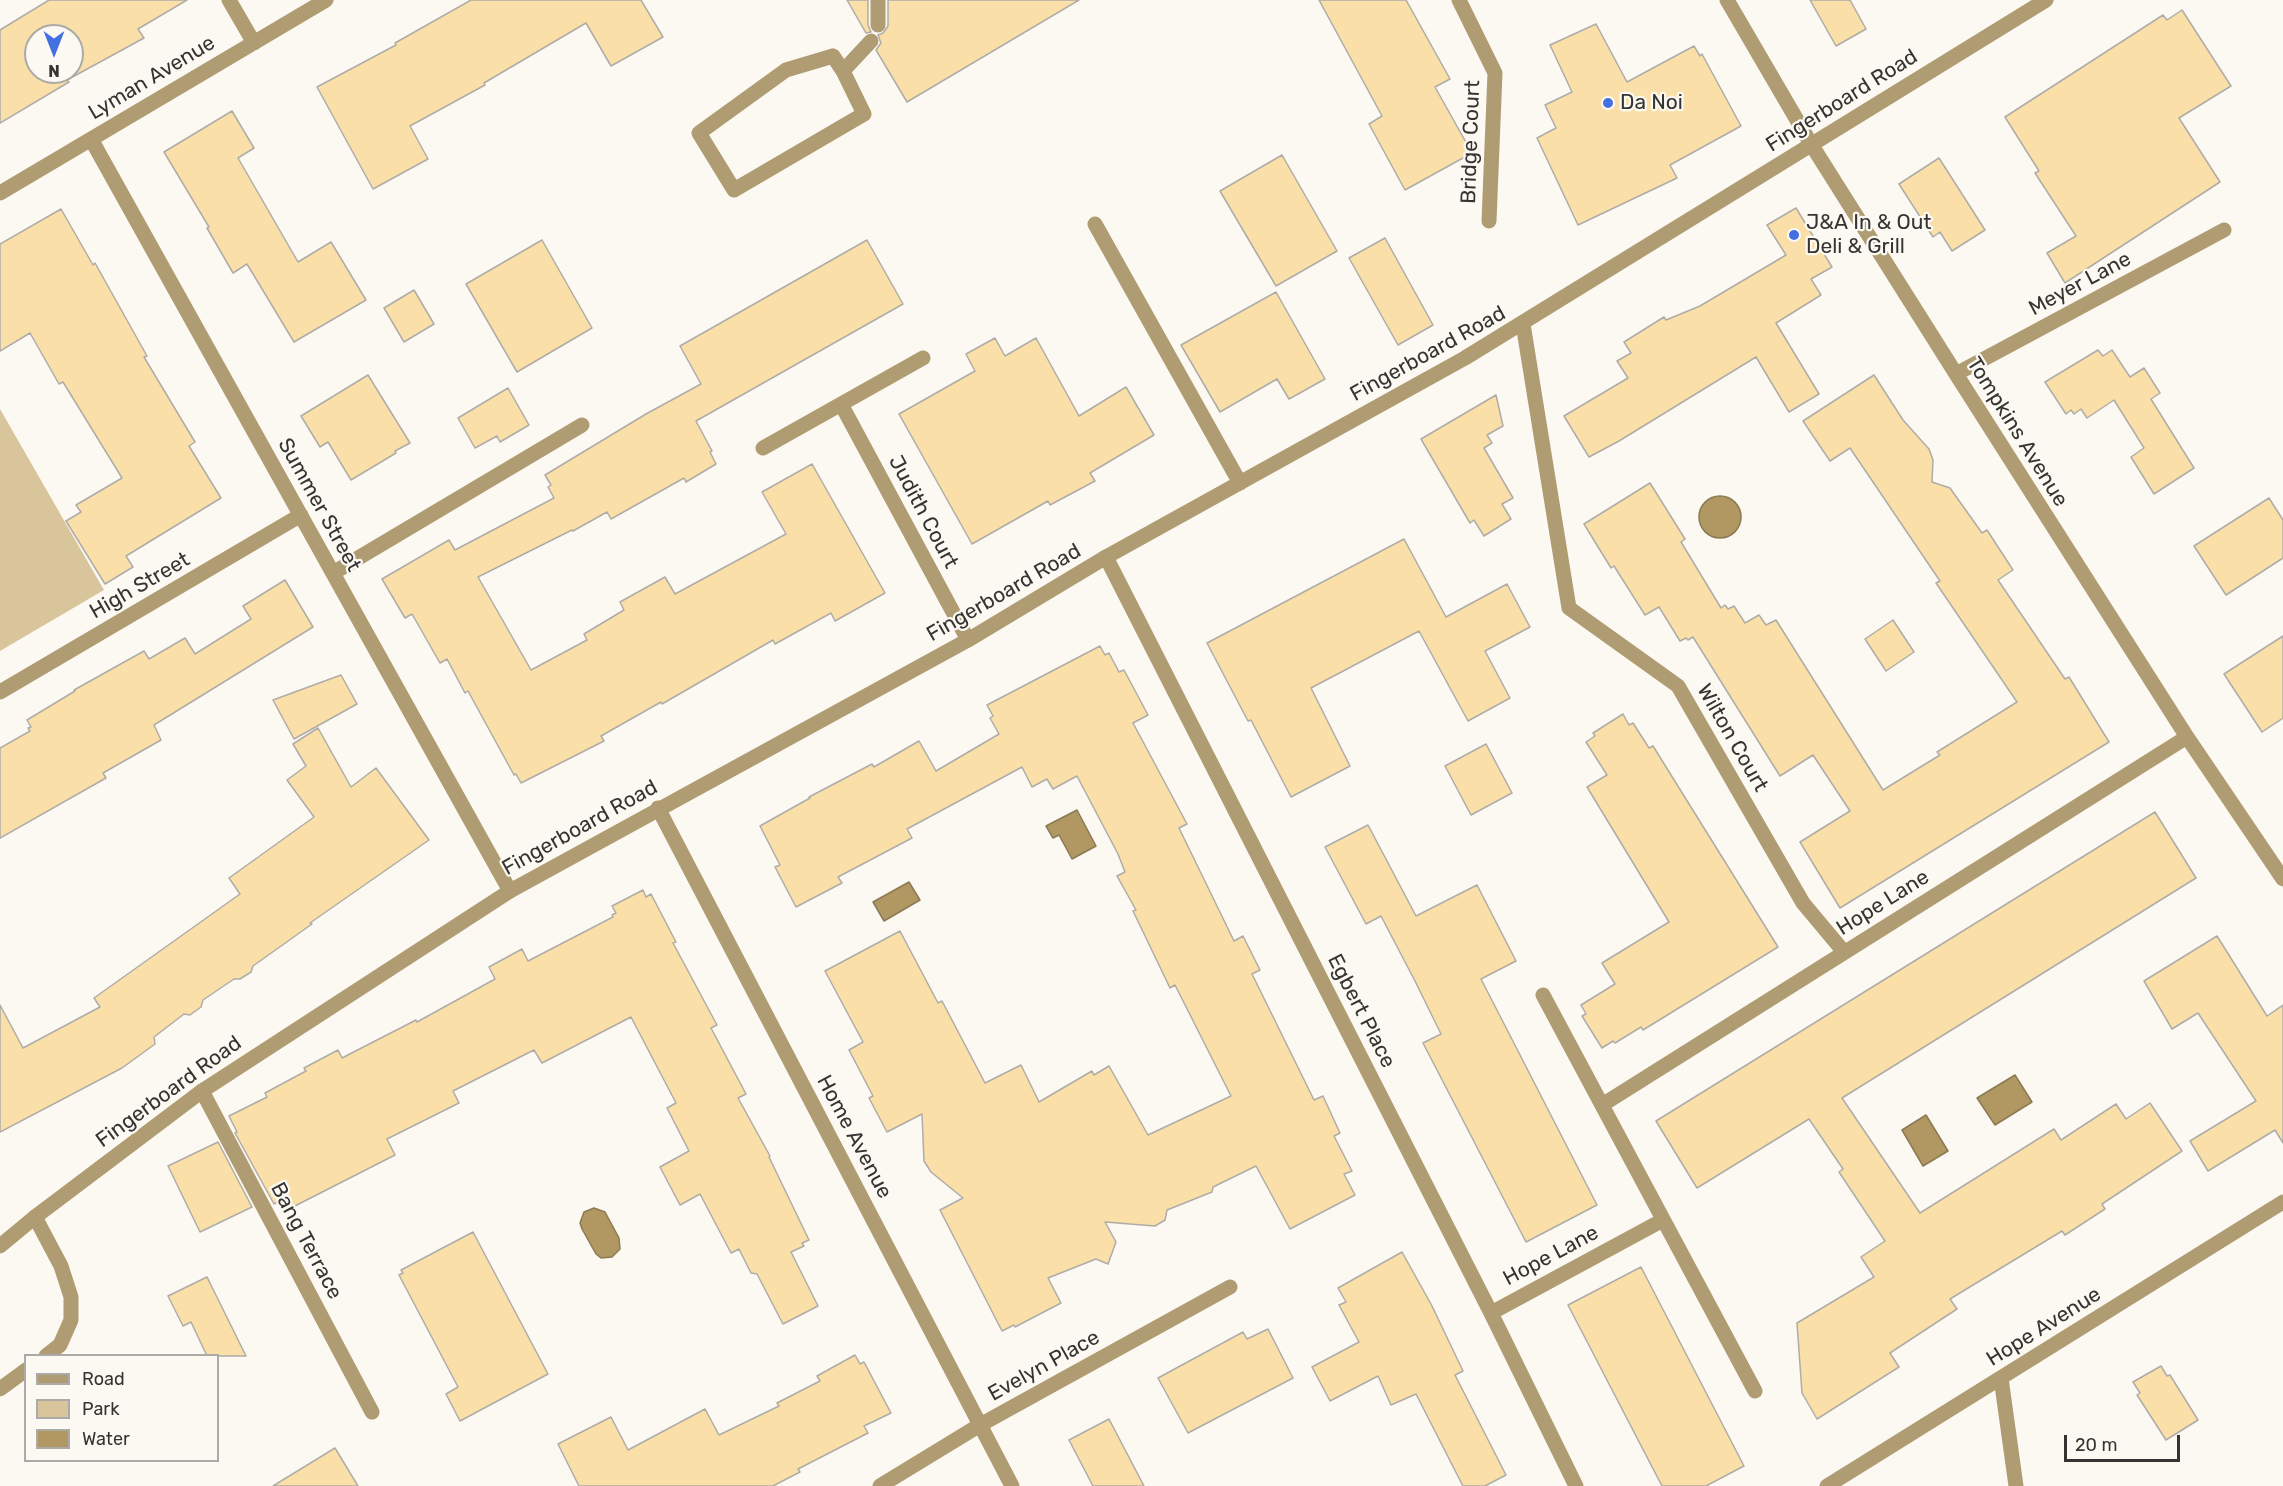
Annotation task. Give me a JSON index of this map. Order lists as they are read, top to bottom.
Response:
{
  "streets": {
    "street": [
      "Lyman Avenue",
      "Fingerboard Road",
      "Bridge Court",
      "Meyer Lane",
      "Tompkins Avenue",
      "Summer Street",
      "Judith Court",
      "High Street",
      "Wilton Court",
      "Hope Lane",
      "Egbert Place",
      "Home Avenue",
      "Bang Terrace",
      "Hope Avenue",
      "Evelyn Place"
    ]
  },
  "crossings": [
    ["Lyman Avenue", "Summer Street"],
    ["Fingerboard Road", "Tompkins Avenue"],
    ["Fingerboard Road", "Summer Street"],
    ["Fingerboard Road", "Judith Court"],
    ["Fingerboard Road", "Wilton Court"],
    ["Fingerboard Road", "Egbert Place"],
    ["Fingerboard Road", "Home Avenue"],
    ["Fingerboard Road", "Bang Terrace"],
    ["Meyer Lane", "Tompkins Avenue"],
    ["Tompkins Avenue", "Hope Lane"],
    ["Summer Street", "High Street"],
    ["Wilton Court", "Hope Lane"],
    ["Hope Lane", "Egbert Place"],
    ["Home Avenue", "Evelyn Place"]
  ],
  "places": ["Da Noi", "J&A In & Out Deli & Grill"],
  "legend": ["Road", "Park", "Water"],
  "scale_bar": "20 m",
  "north": "bottom"
}
